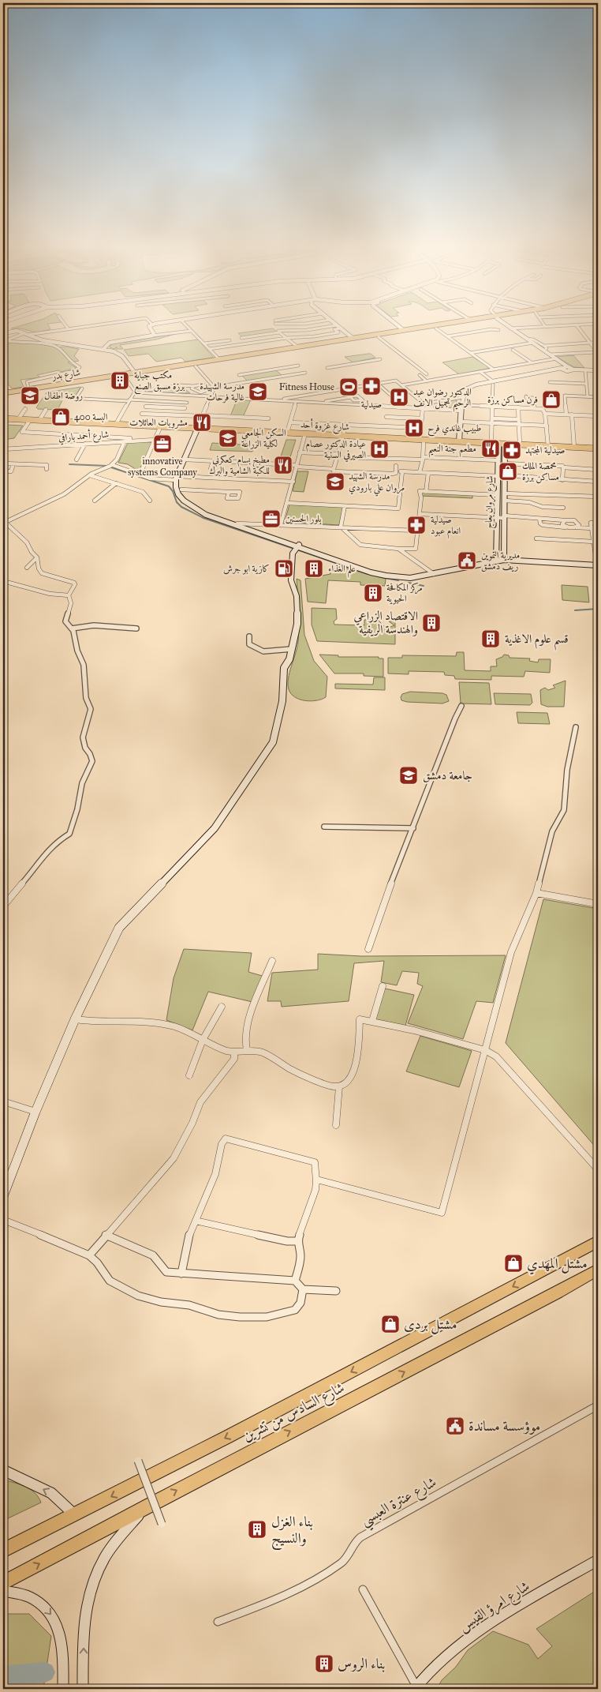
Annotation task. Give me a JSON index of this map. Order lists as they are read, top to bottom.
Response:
{
  "streets": {
    "highway": ["شارع السادس من تشرين"],
    "main road": [
      "شارع بدر",
      "شارع غزوة أحد",
      "شارع مروان بعاج",
      "شارع امرؤ القيس"
    ],
    "street": ["شارع أحمد بارافي", "شارع عنترة العبسي"]
  },
  "crossings": [
    ["شارع غزوة أحد", "شارع مروان بعاج"]
  ],
  "places": {
    "building": [
      "مكتب جباية برزة مسبق الصنع",
      "علم الغذاء",
      "مركز المكافحة الحيوية",
      "الاقتصاد الزراعي والهندسة الريفية",
      "قسم علوم الاغذية",
      "بناء الغزل والنسيج",
      "بناء الروس"
    ],
    "pharmacy": ["صيدلية", "صيدلية المجتهد", "صيدلية انعام عبود"],
    "sports": ["Fitness House"],
    "school or university": [
      "مدرسة الشهيدة غالية فرحات",
      "روضة اطفال",
      "السكن الجامعي لكلية الزراعة",
      "مدرسة الشهيد مروان علي بارودي",
      "جامعة دمشق"
    ],
    "hospital": ["الدكتور رضوان عبد الرحيم تجميل الانف", "طبيب غاندي فرح", "عيادة الدكتور عصام الصيرفي السنية"],
    "shop": [
      "فرن مساكن برزة",
      "البسة 400",
      "محمصة الملك مساكن برزة",
      "مشتل المهدي",
      "مشتل بردى"
    ],
    "restaurant": ["مشروبات العائلات", "مطعم جنة النعيم", "مطبخ بسام كعكرني للكبة الشامية والبرك"],
    "office": ["innovative systems Company", "بلور الحسنين"],
    "public building": ["مديرية التموين ريف دمشق", "موؤسسة مساندة"],
    "fuel station": ["كازية ابو جرش"]
  }
}
